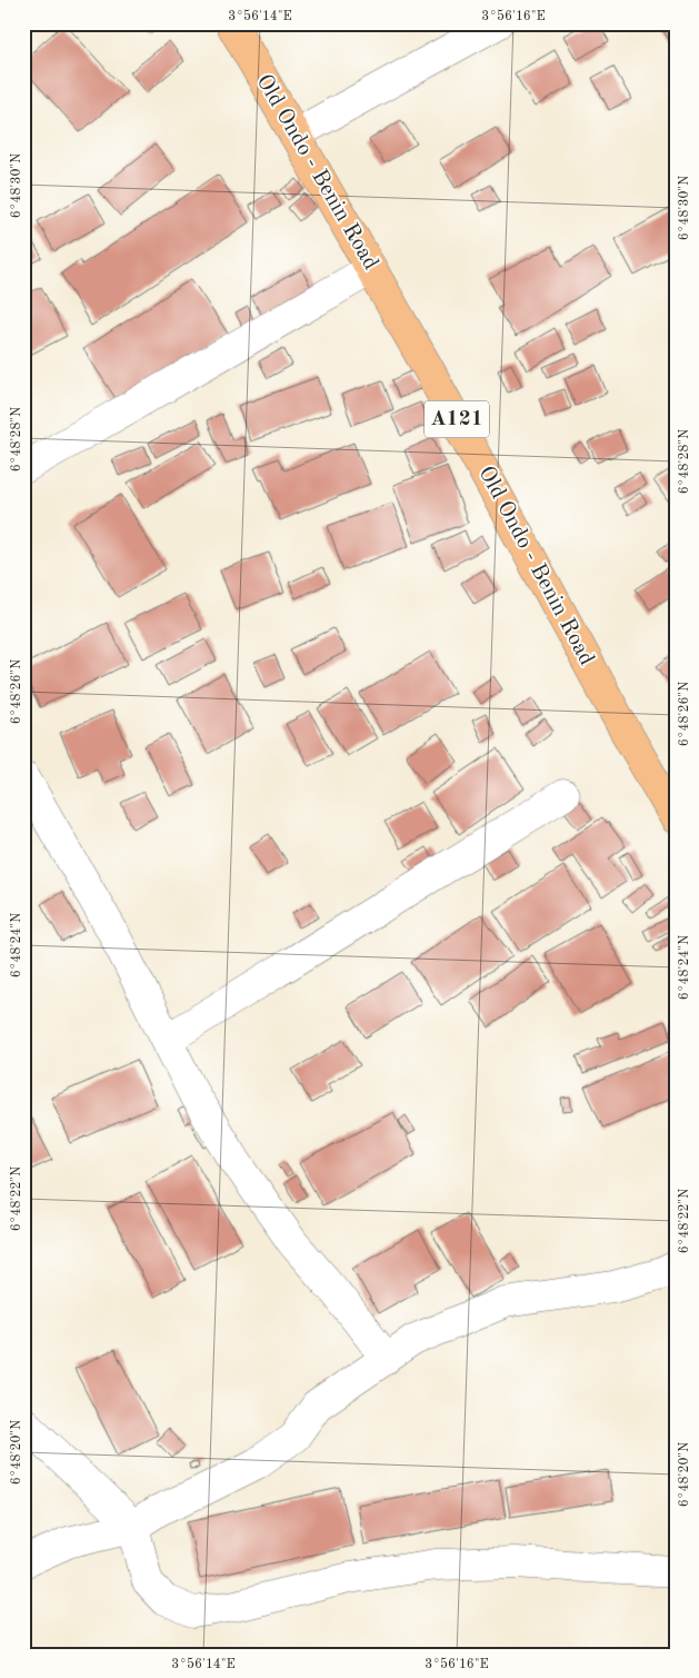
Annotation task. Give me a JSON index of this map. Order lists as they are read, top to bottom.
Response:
{
  "streets": {
    "main road": ["Old Ondo - Benin Road", "A121"]
  },
  "coordinates": [
    "3°56'14\"E",
    "3°56'16\"E",
    "6°48'30\"N",
    "6°48'28\"N",
    "6°48'26\"N",
    "6°48'24\"N",
    "6°48'22\"N",
    "6°48'20\"N"
  ]
}
